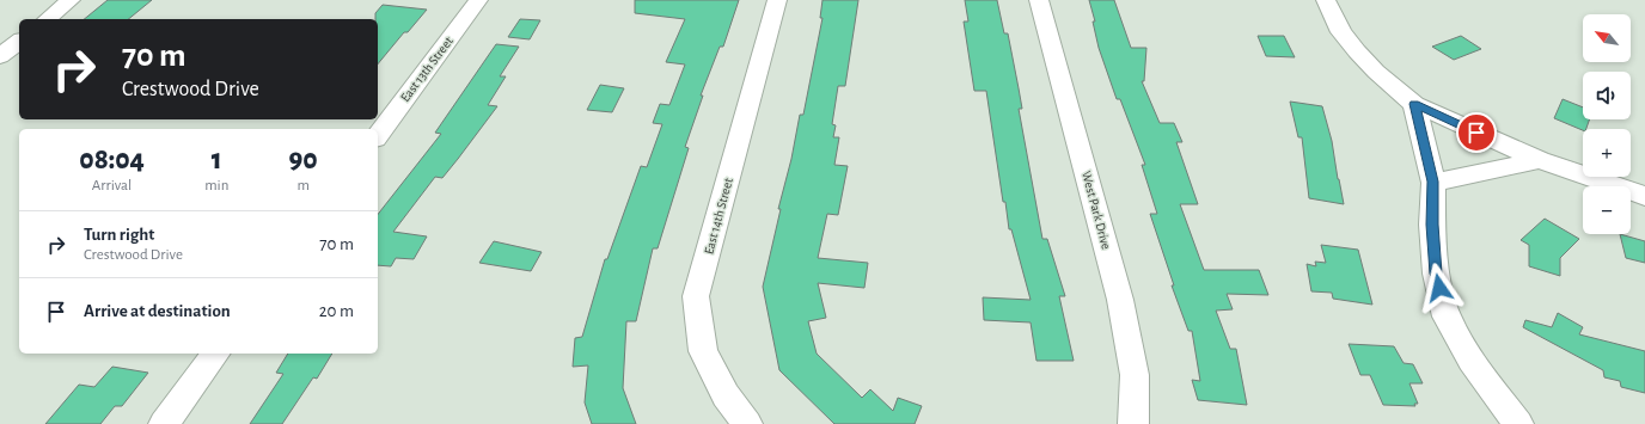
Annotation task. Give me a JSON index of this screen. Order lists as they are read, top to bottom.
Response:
{
  "streets": {
    "street": ["East 13th Street", "West Park Drive", "East 14th Street"]
  },
  "north": "top left",
  "page": {
    "map_buttons": ["+", "−"],
    "turn": ["70 m", "Crestwood Drive"],
    "eta": [
      "08:04",
      "Arrival",
      "1",
      "min",
      "90",
      "m"
    ],
    "list": [
      {
        "name": "Turn right",
        "note": "Crestwood Drive",
        "value": "70 m"
      },
      {
        "name": "Arrive at destination",
        "value": "20 m"
      }
    ]
  }
}
